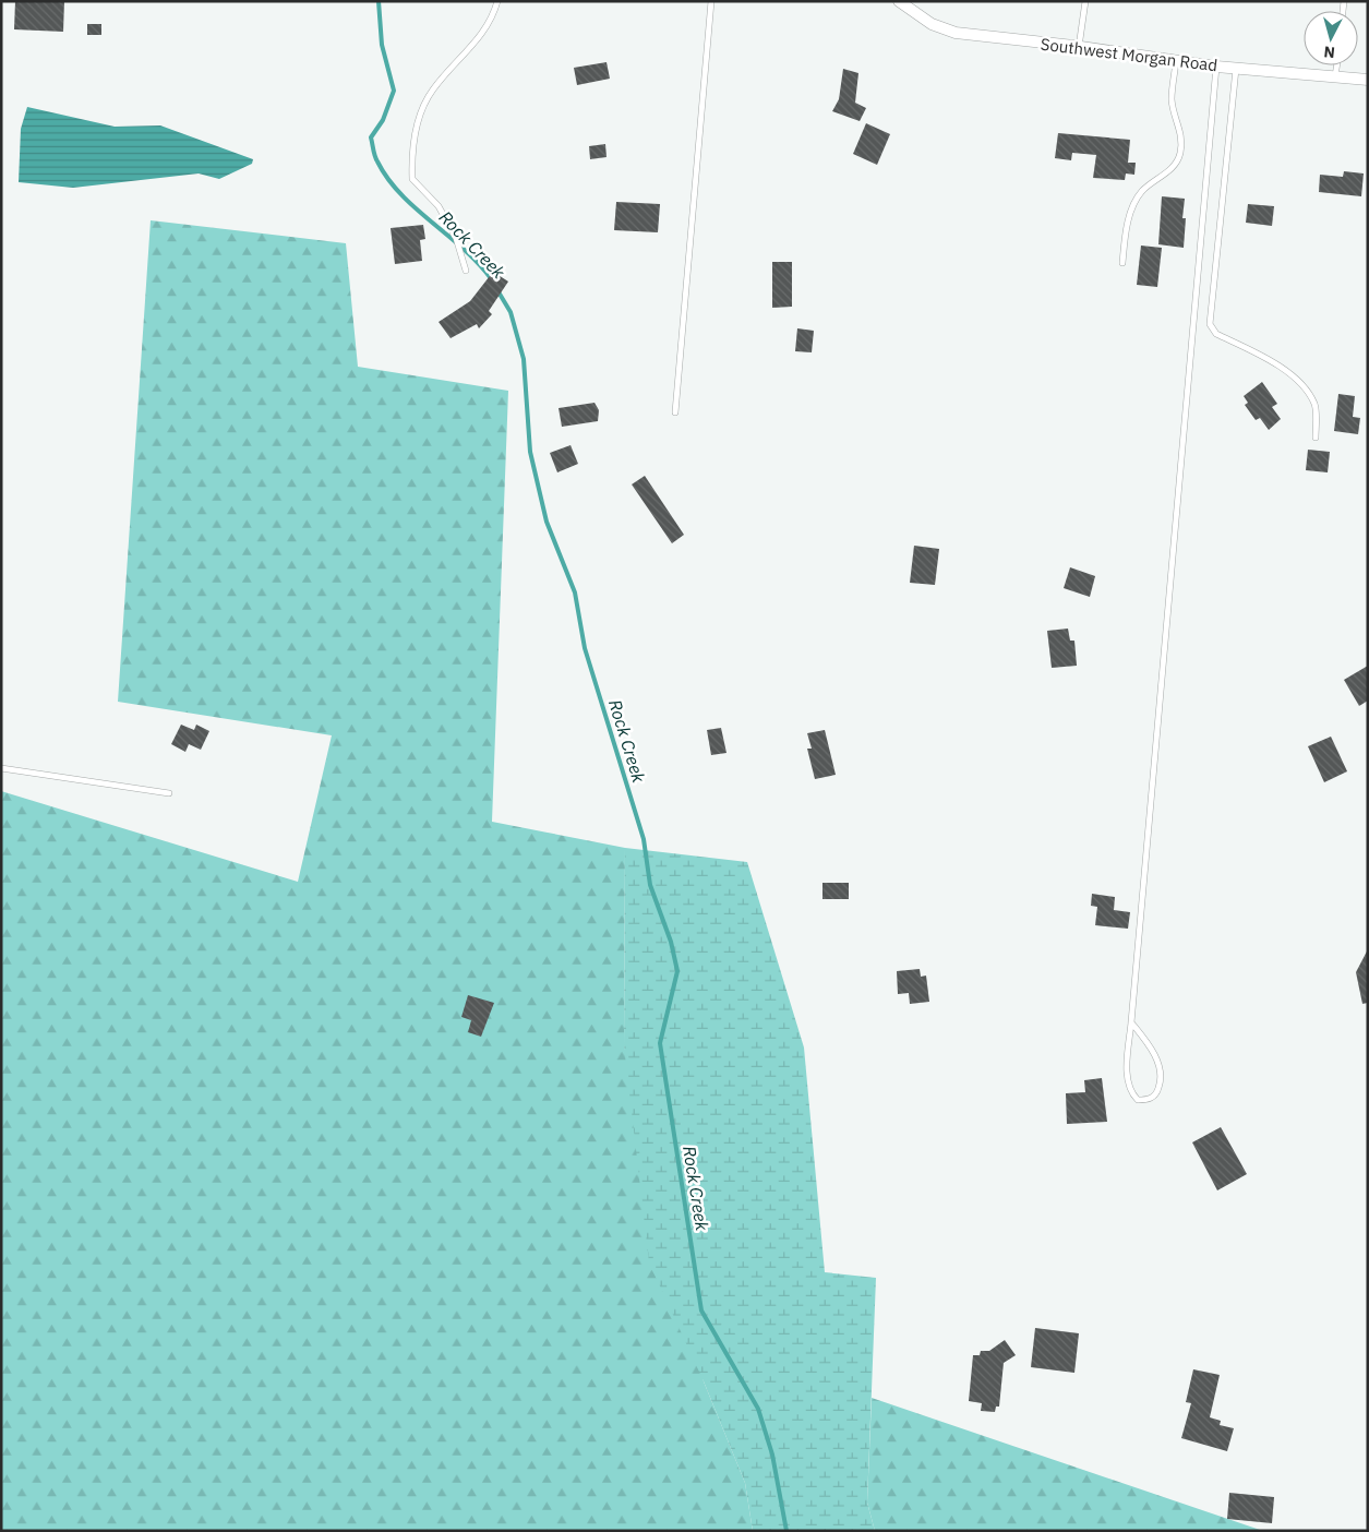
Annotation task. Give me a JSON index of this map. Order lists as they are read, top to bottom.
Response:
{
  "streets": {
    "street": ["Southwest Morgan Road"]
  },
  "water": ["Rock Creek"],
  "north": "bottom"
}
